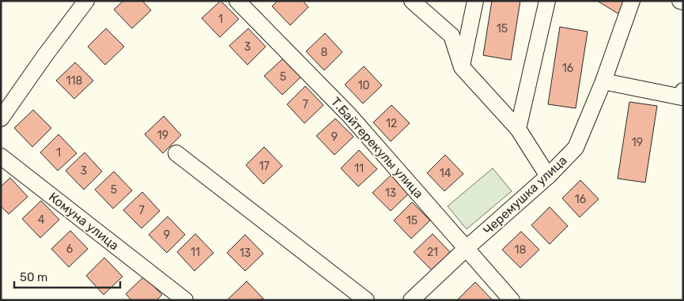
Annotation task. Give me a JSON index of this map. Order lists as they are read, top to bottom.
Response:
{
  "streets": {
    "street": ["Т.Байтерекулы улица", "Черемушка улица", "Комуна улица"]
  },
  "crossings": [
    ["Т.Байтерекулы улица", "Черемушка улица"]
  ],
  "house_numbers": [
    "1",
    "15",
    "3",
    "8",
    "16",
    "5",
    "118",
    "10",
    "7",
    "12",
    "19",
    "9",
    "19",
    "1",
    "17",
    "11",
    "3",
    "14",
    "5",
    "13",
    "16",
    "7",
    "4",
    "15",
    "9",
    "6",
    "18",
    "11",
    "21",
    "13"
  ],
  "scale_bar": "50 m"
}
